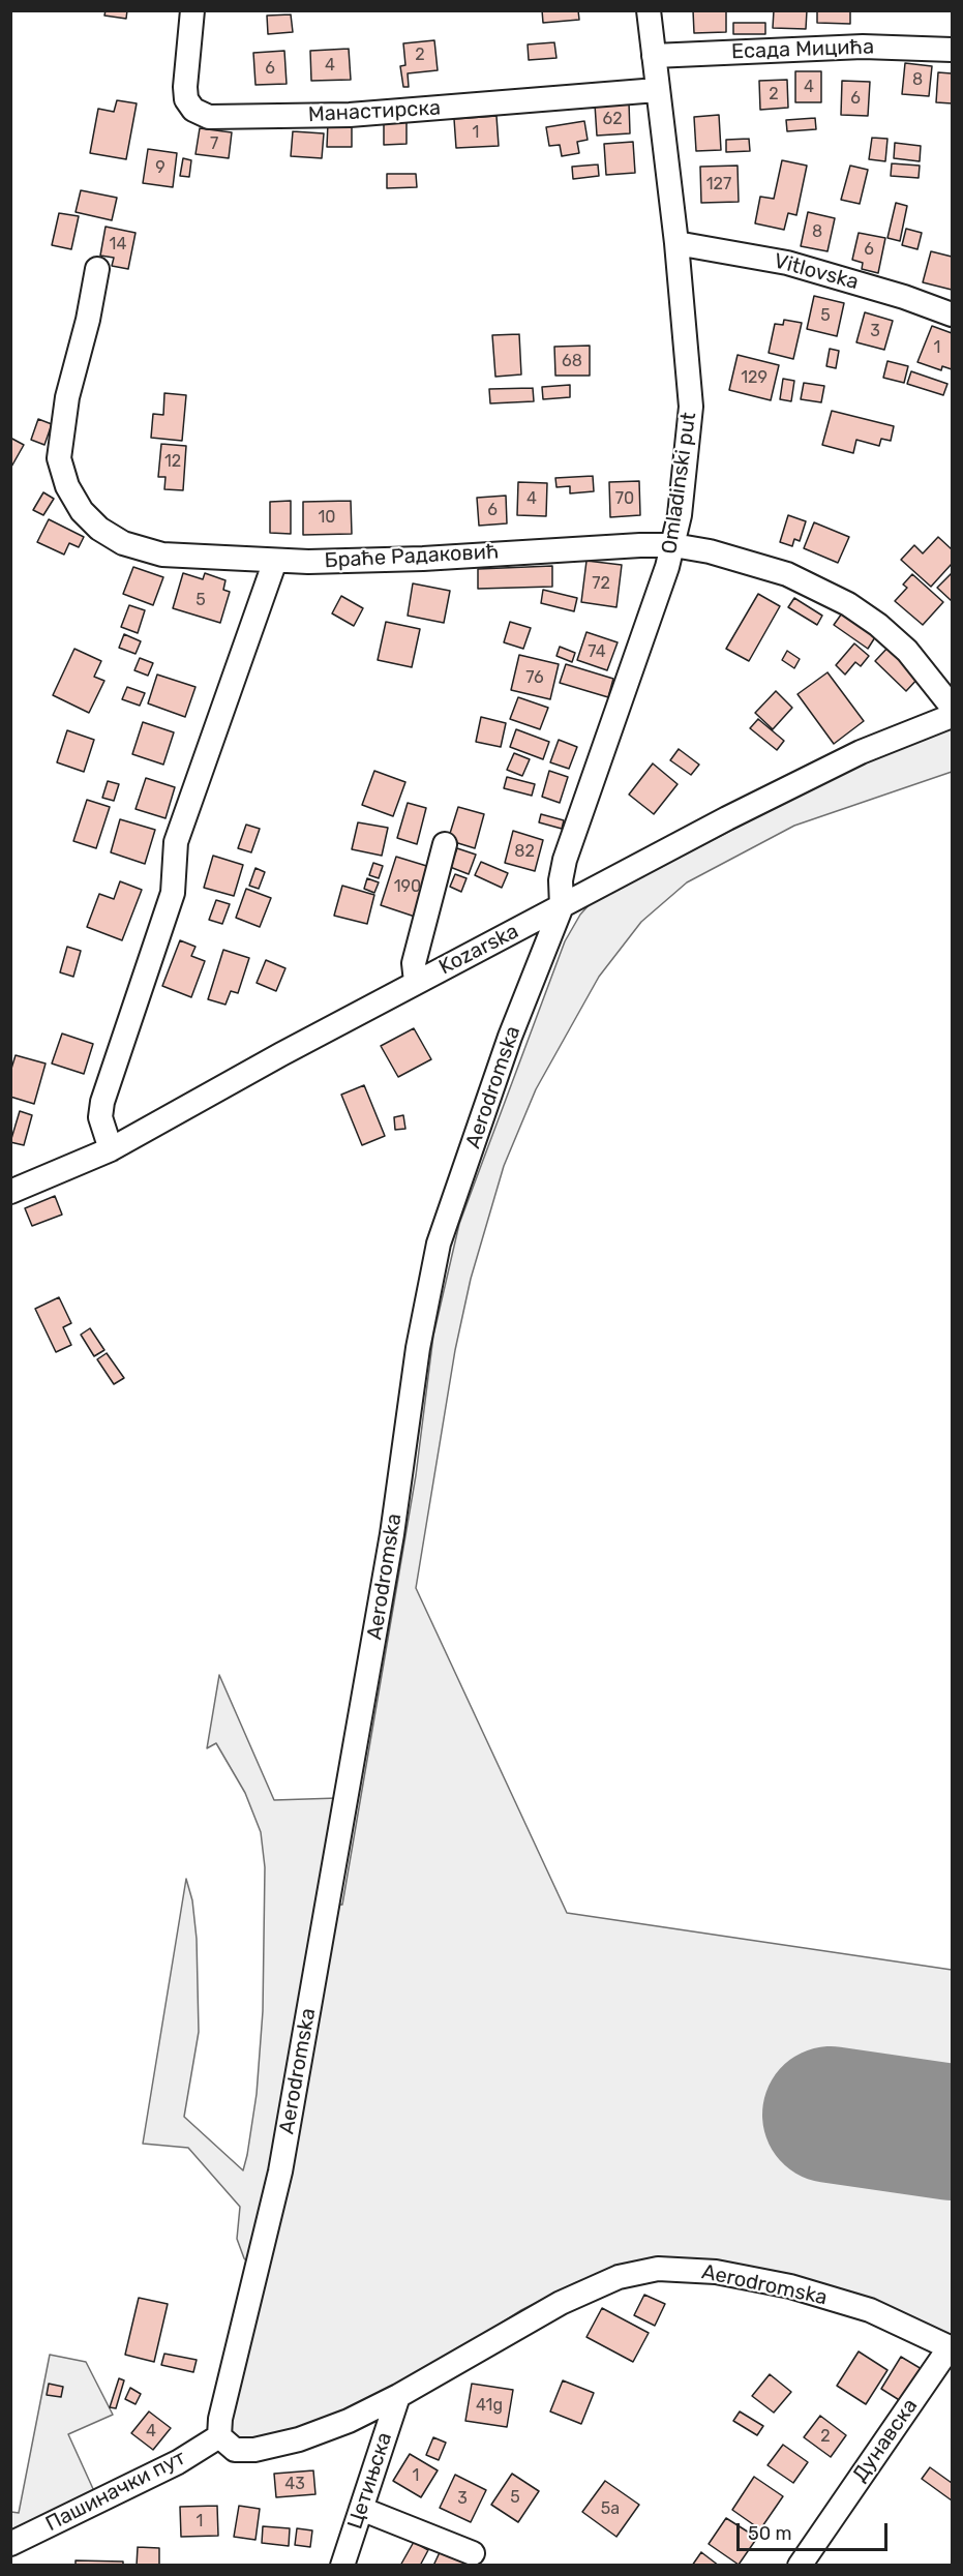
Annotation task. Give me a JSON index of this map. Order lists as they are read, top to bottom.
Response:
{
  "streets": {
    "street": [
      "Есада Мицића",
      "Манастирска",
      "Vitlovska",
      "Omladinski put",
      "Браће Радаковић",
      "Kozarska",
      "Aerodromska",
      "Дунавска",
      "Цетињска",
      "Пашиначки пут"
    ]
  },
  "crossings": [
    ["Есада Мицића", "Omladinski put"],
    ["Манастирска", "Omladinski put"],
    ["Vitlovska", "Omladinski put"],
    ["Omladinski put", "Браће Радаковић"],
    ["Omladinski put", "Kozarska"],
    ["Omladinski put", "Aerodromska"],
    ["Aerodromska", "Дунавска"],
    ["Aerodromska", "Цетињска"],
    ["Aerodromska", "Пашиначки пут"]
  ],
  "house_numbers": [
    "2",
    "4",
    "6",
    "8",
    "4",
    "2",
    "6",
    "62",
    "1",
    "7",
    "9",
    "127",
    "8",
    "14",
    "6",
    "5",
    "3",
    "1",
    "68",
    "129",
    "12",
    "4",
    "70",
    "6",
    "10",
    "72",
    "5",
    "74",
    "76",
    "82",
    "190",
    "41g",
    "4",
    "2",
    "1",
    "43",
    "5",
    "3",
    "5a",
    "1"
  ],
  "scale_bar": "50 m"
}
